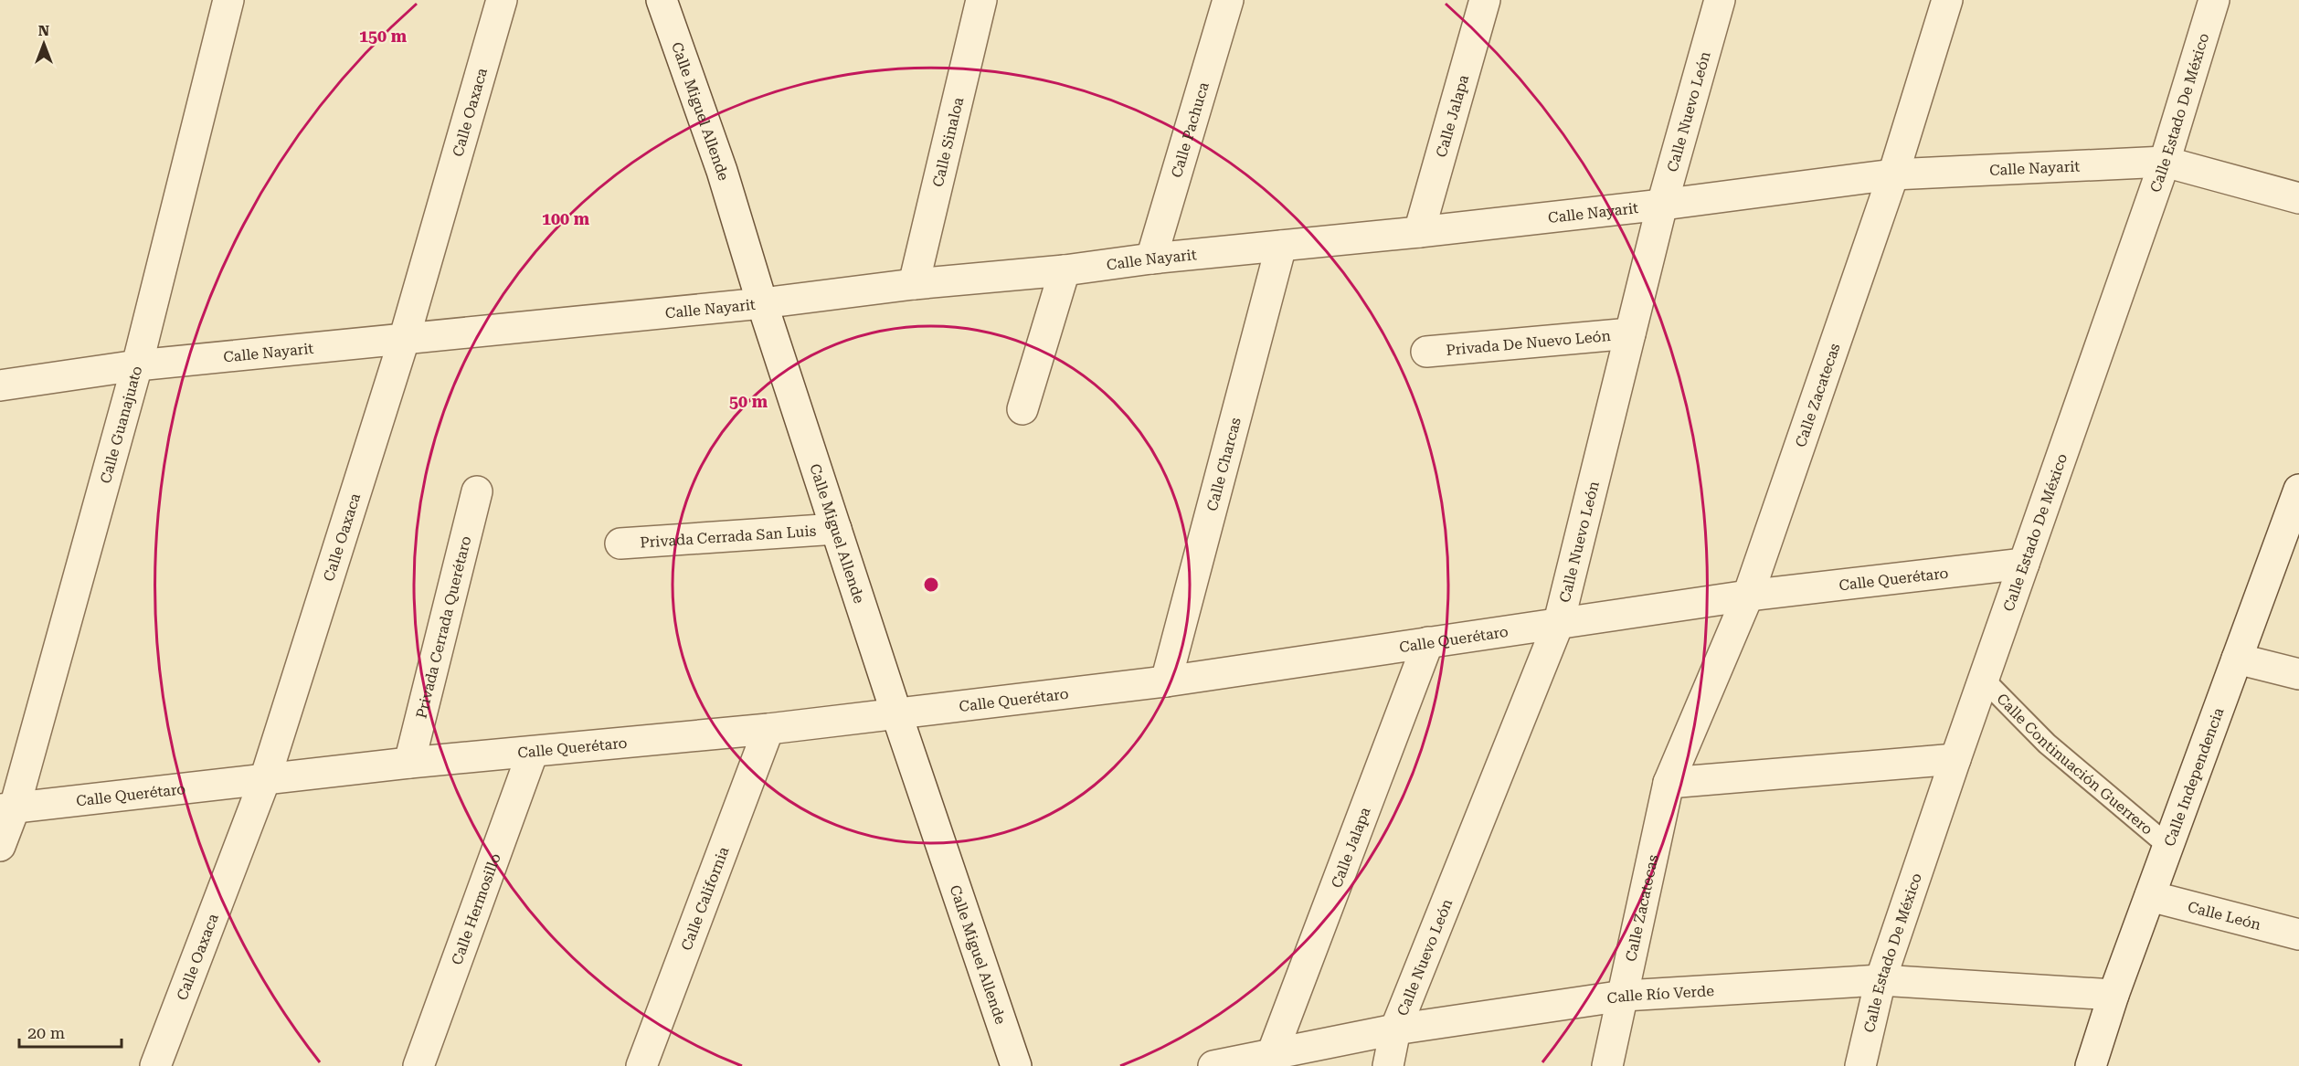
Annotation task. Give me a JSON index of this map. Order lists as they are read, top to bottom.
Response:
{
  "streets": {
    "street": [
      "Calle Miguel Allende",
      "Calle Nuevo León",
      "Calle Oaxaca",
      "Calle Estado De México",
      "Calle Jalapa",
      "Calle Pachuca",
      "Calle Sinaloa",
      "Calle Nayarit",
      "Privada De Nuevo León",
      "Calle Zacatecas",
      "Calle Guanajuato",
      "Calle Charcas",
      "Privada Cerrada San Luis",
      "Calle Querétaro",
      "Privada Cerrada Querétaro",
      "Calle Independencia",
      "Calle California",
      "Calle Hermosillo",
      "Calle León",
      "Calle Río Verde"
    ],
    "lane": ["Calle Continuación Guerrero"]
  },
  "crossings": [
    ["Calle Miguel Allende", "Calle Nayarit"],
    ["Calle Miguel Allende", "Privada Cerrada San Luis"],
    ["Calle Miguel Allende", "Calle Querétaro"],
    ["Calle Nuevo León", "Calle Nayarit"],
    ["Calle Nuevo León", "Privada De Nuevo León"],
    ["Calle Nuevo León", "Calle Querétaro"],
    ["Calle Nuevo León", "Calle Río Verde"],
    ["Calle Oaxaca", "Calle Nayarit"],
    ["Calle Oaxaca", "Calle Querétaro"],
    ["Calle Estado De México", "Calle Nayarit"],
    ["Calle Estado De México", "Calle Querétaro"],
    ["Calle Estado De México", "Calle Continuación Guerrero"],
    ["Calle Estado De México", "Calle Río Verde"],
    ["Calle Jalapa", "Calle Nayarit"],
    ["Calle Jalapa", "Calle Querétaro"],
    ["Calle Jalapa", "Calle Río Verde"],
    ["Calle Pachuca", "Calle Nayarit"],
    ["Calle Sinaloa", "Calle Nayarit"],
    ["Calle Nayarit", "Calle Zacatecas"],
    ["Calle Nayarit", "Calle Guanajuato"],
    ["Calle Nayarit", "Calle Charcas"],
    ["Calle Zacatecas", "Calle Querétaro"],
    ["Calle Zacatecas", "Calle Río Verde"],
    ["Calle Guanajuato", "Calle Querétaro"],
    ["Calle Charcas", "Calle Querétaro"],
    ["Calle Querétaro", "Privada Cerrada Querétaro"],
    ["Calle Querétaro", "Calle California"],
    ["Calle Querétaro", "Calle Hermosillo"],
    ["Calle Continuación Guerrero", "Calle Independencia"],
    ["Calle Independencia", "Calle León"],
    ["Calle Independencia", "Calle Río Verde"]
  ],
  "scale_bar": "20 m",
  "north": "top",
  "rings": ["150 m", "100 m", "50 m"]
}
